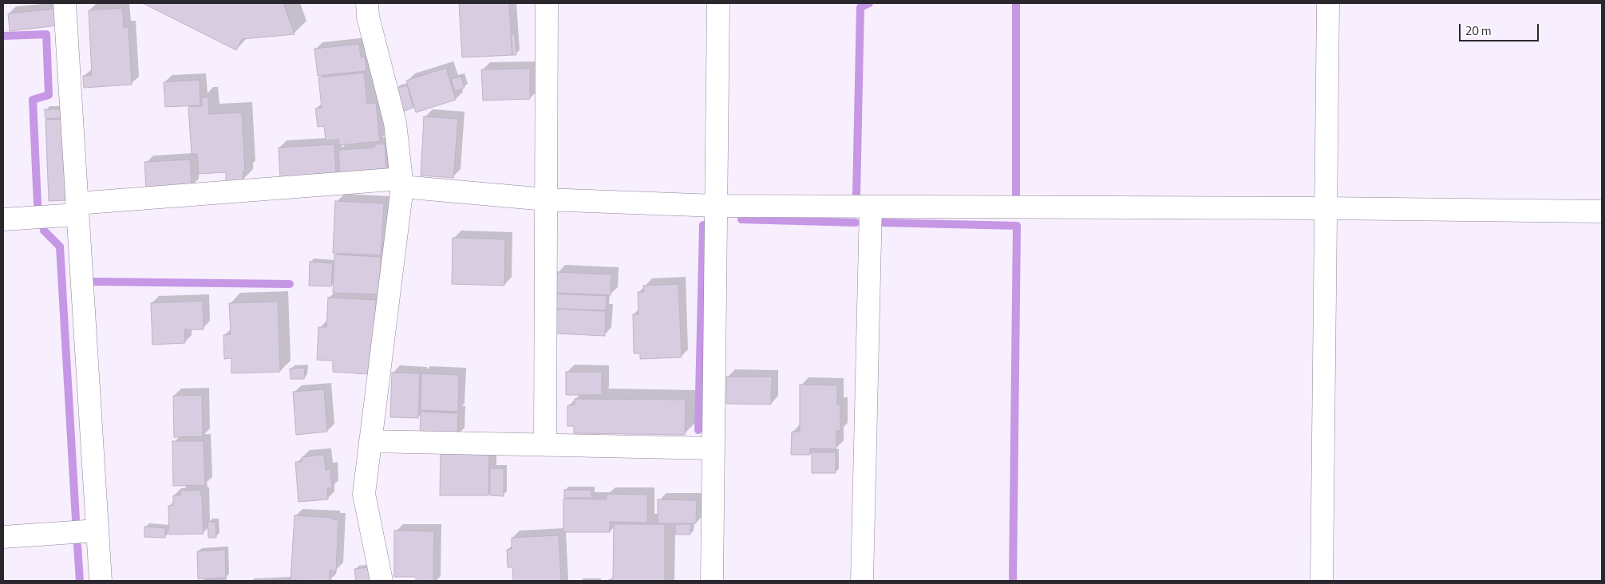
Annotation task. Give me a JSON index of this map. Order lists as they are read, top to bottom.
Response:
{
  "scale_bar": "20 m"
}
